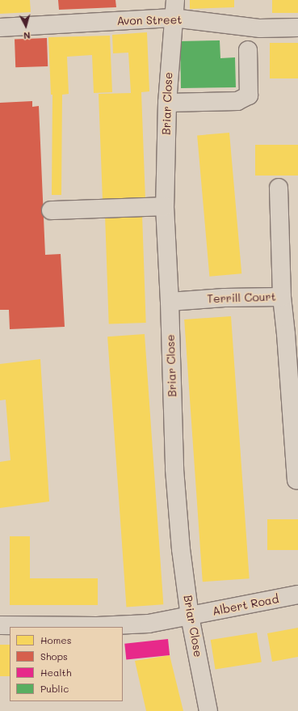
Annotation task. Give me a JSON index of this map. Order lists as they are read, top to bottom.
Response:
{
  "streets": {
    "street": [
      "Avon Street",
      "Briar Close",
      "Terrill Court",
      "Albert Road"
    ]
  },
  "crossings": [
    ["Avon Street", "Briar Close"],
    ["Briar Close", "Terrill Court"],
    ["Briar Close", "Albert Road"]
  ],
  "legend": [
    "Homes",
    "Shops",
    "Health",
    "Public"
  ],
  "north": "bottom"
}
